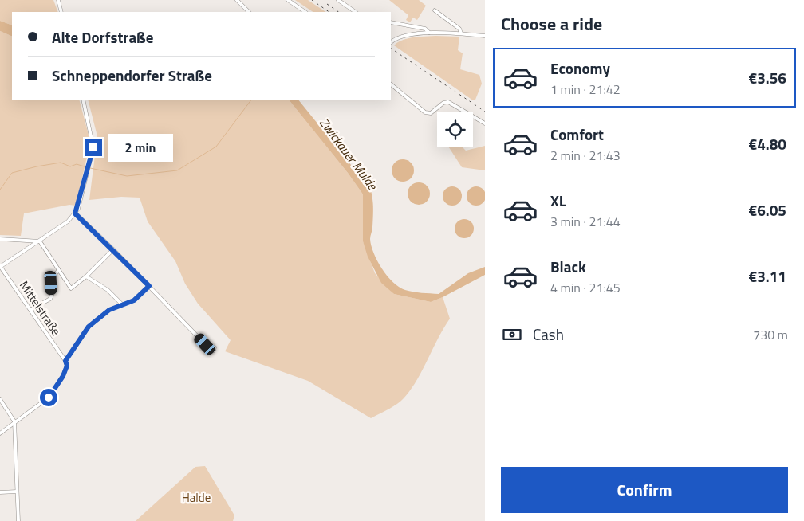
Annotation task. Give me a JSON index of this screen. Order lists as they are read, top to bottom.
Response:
{
  "streets": {
    "street": ["Mittelstraße"]
  },
  "water": ["Zwickauer Mulde"],
  "parks": ["Halde"],
  "page": {
    "heading": "Choose a ride",
    "banner": ["Alte Dorfstraße", "Schneppendorfer Straße"],
    "list": [
      {
        "name": "Economy",
        "note": "1 min · 21:42",
        "value": "€3.56"
      },
      {
        "name": "Comfort",
        "note": "2 min · 21:43",
        "value": "€4.80"
      },
      {
        "name": "XL",
        "note": "3 min · 21:44",
        "value": "€6.05"
      },
      {
        "name": "Black",
        "note": "4 min · 21:45",
        "value": "€3.11"
      }
    ],
    "bubble": "2 min",
    "pay": ["Cash", "730 m"],
    "buttons": "Confirm"
  }
}
